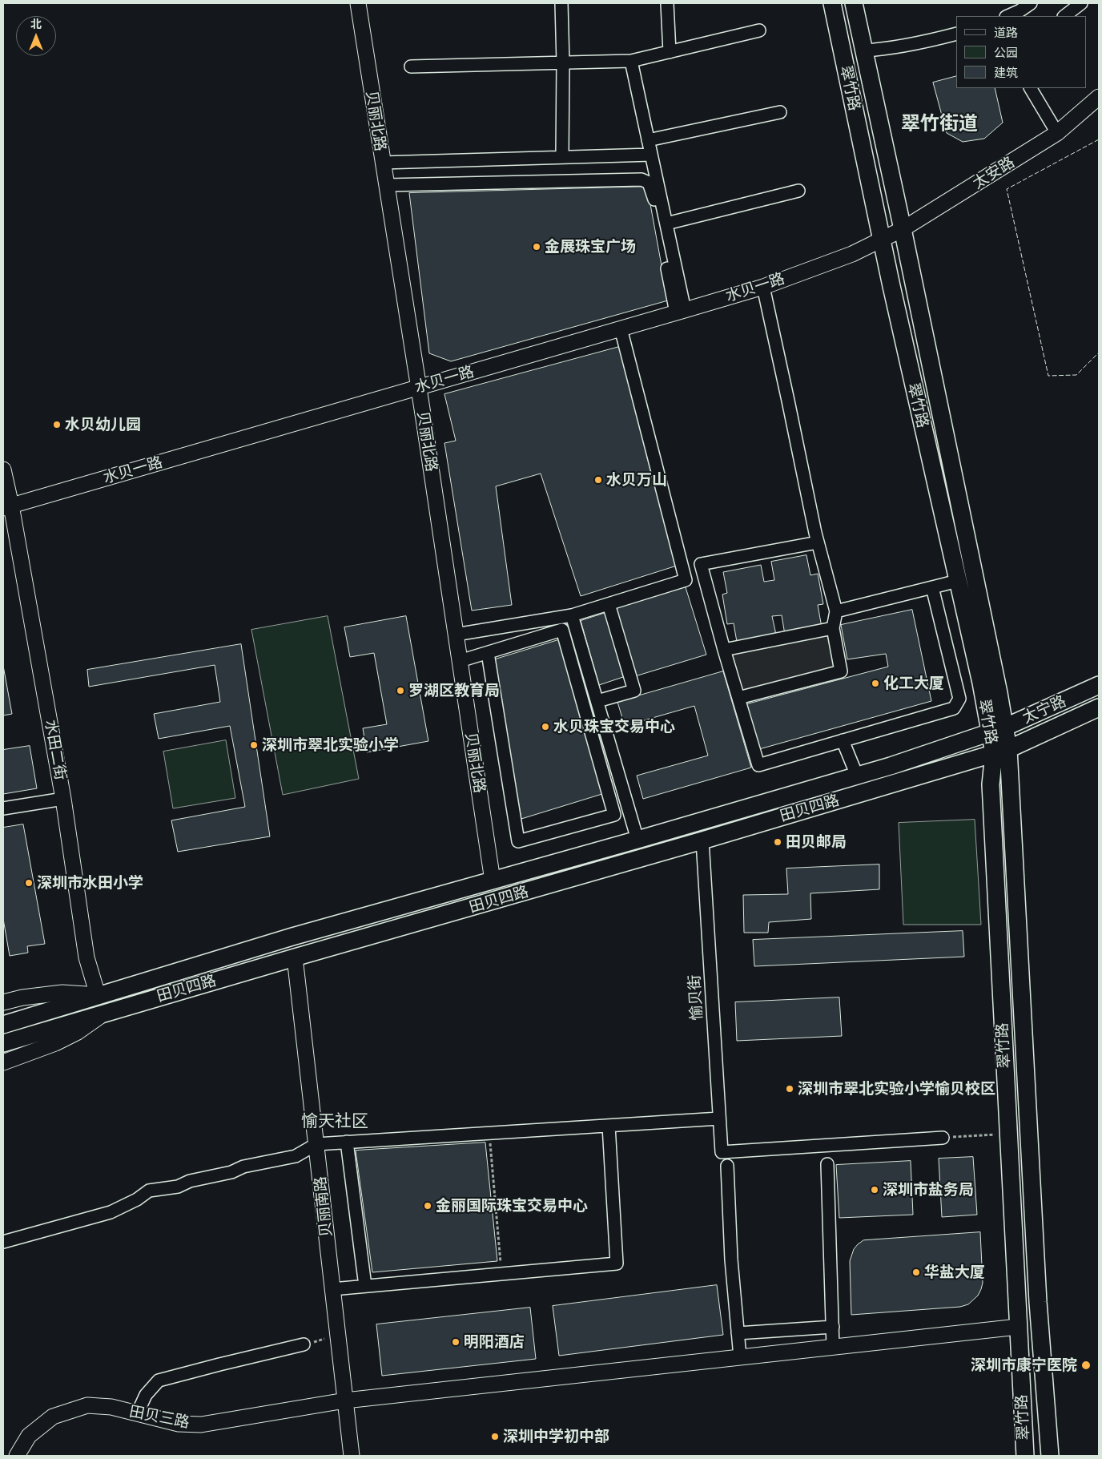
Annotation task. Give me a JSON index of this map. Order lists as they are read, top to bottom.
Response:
{
  "streets": {
    "main road": ["翠竹路", "太宁路", "田贝四路"],
    "street": [
      "贝丽北路",
      "太安路",
      "水贝一路",
      "水田二街",
      "愉贝街",
      "贝丽南路",
      "田贝三路"
    ]
  },
  "crossings": [
    ["翠竹路", "太安路"],
    ["翠竹路", "水贝一路"],
    ["翠竹路", "太宁路"],
    ["翠竹路", "田贝四路"],
    ["翠竹路", "田贝三路"],
    ["贝丽北路", "水贝一路"],
    ["贝丽北路", "田贝四路"],
    ["太安路", "水贝一路"],
    ["水贝一路", "水田二街"],
    ["太宁路", "田贝四路"],
    ["水田二街", "田贝四路"],
    ["田贝四路", "愉贝街"],
    ["田贝四路", "贝丽南路"],
    ["贝丽南路", "田贝三路"]
  ],
  "districts": ["翠竹街道", "愉天社区"],
  "places": [
    "金展珠宝广场",
    "水贝幼儿园",
    "水贝万山",
    "化工大厦",
    "罗湖区教育局",
    "水贝珠宝交易中心",
    "深圳市翠北实验小学",
    "田贝邮局",
    "深圳市水田小学",
    "深圳市翠北实验小学愉贝校区",
    "深圳市盐务局",
    "金丽国际珠宝交易中心",
    "华盐大厦",
    "明阳酒店",
    "深圳市康宁医院",
    "深圳中学初中部"
  ],
  "legend": ["道路", "公园", "建筑"],
  "north": "top"
}
